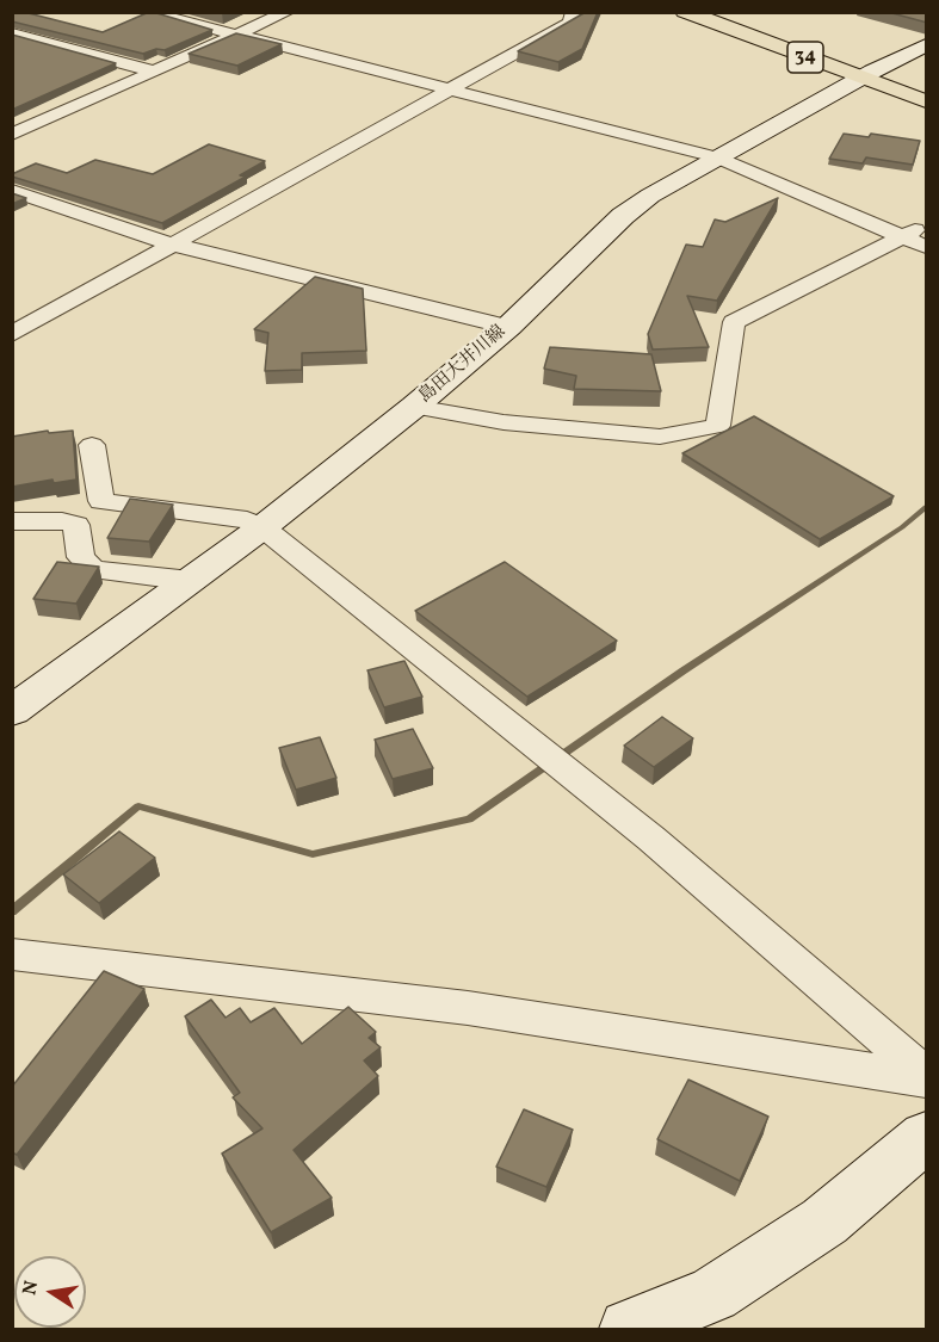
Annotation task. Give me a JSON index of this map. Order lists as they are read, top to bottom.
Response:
{
  "streets": {
    "main road": ["34", "島田大井川線"]
  },
  "crossings": [
    ["34", "島田大井川線"]
  ],
  "north": "left"
}
